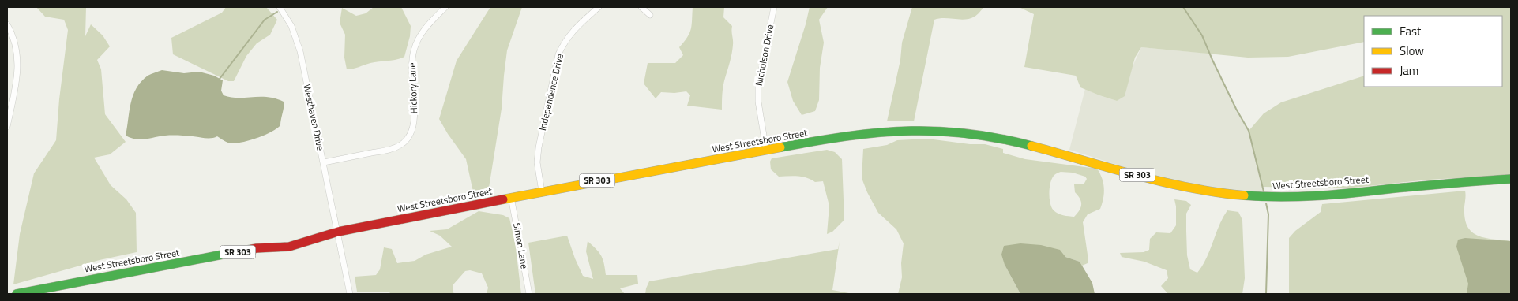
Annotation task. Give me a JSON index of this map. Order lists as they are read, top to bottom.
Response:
{
  "streets": {
    "main road": ["West Streetsboro Street", "SR 303"],
    "street": [
      "Nicholson Drive",
      "Hickory Lane",
      "Independence Drive",
      "Westhaven Drive",
      "Simon Lane"
    ]
  },
  "crossings": [
    ["Nicholson Drive", "West Streetsboro Street"],
    ["Hickory Lane", "Westhaven Drive"],
    ["Independence Drive", "West Streetsboro Street"],
    ["Westhaven Drive", "West Streetsboro Street"],
    ["West Streetsboro Street", "Simon Lane"]
  ],
  "legend": ["Fast", "Slow", "Jam"]
}
